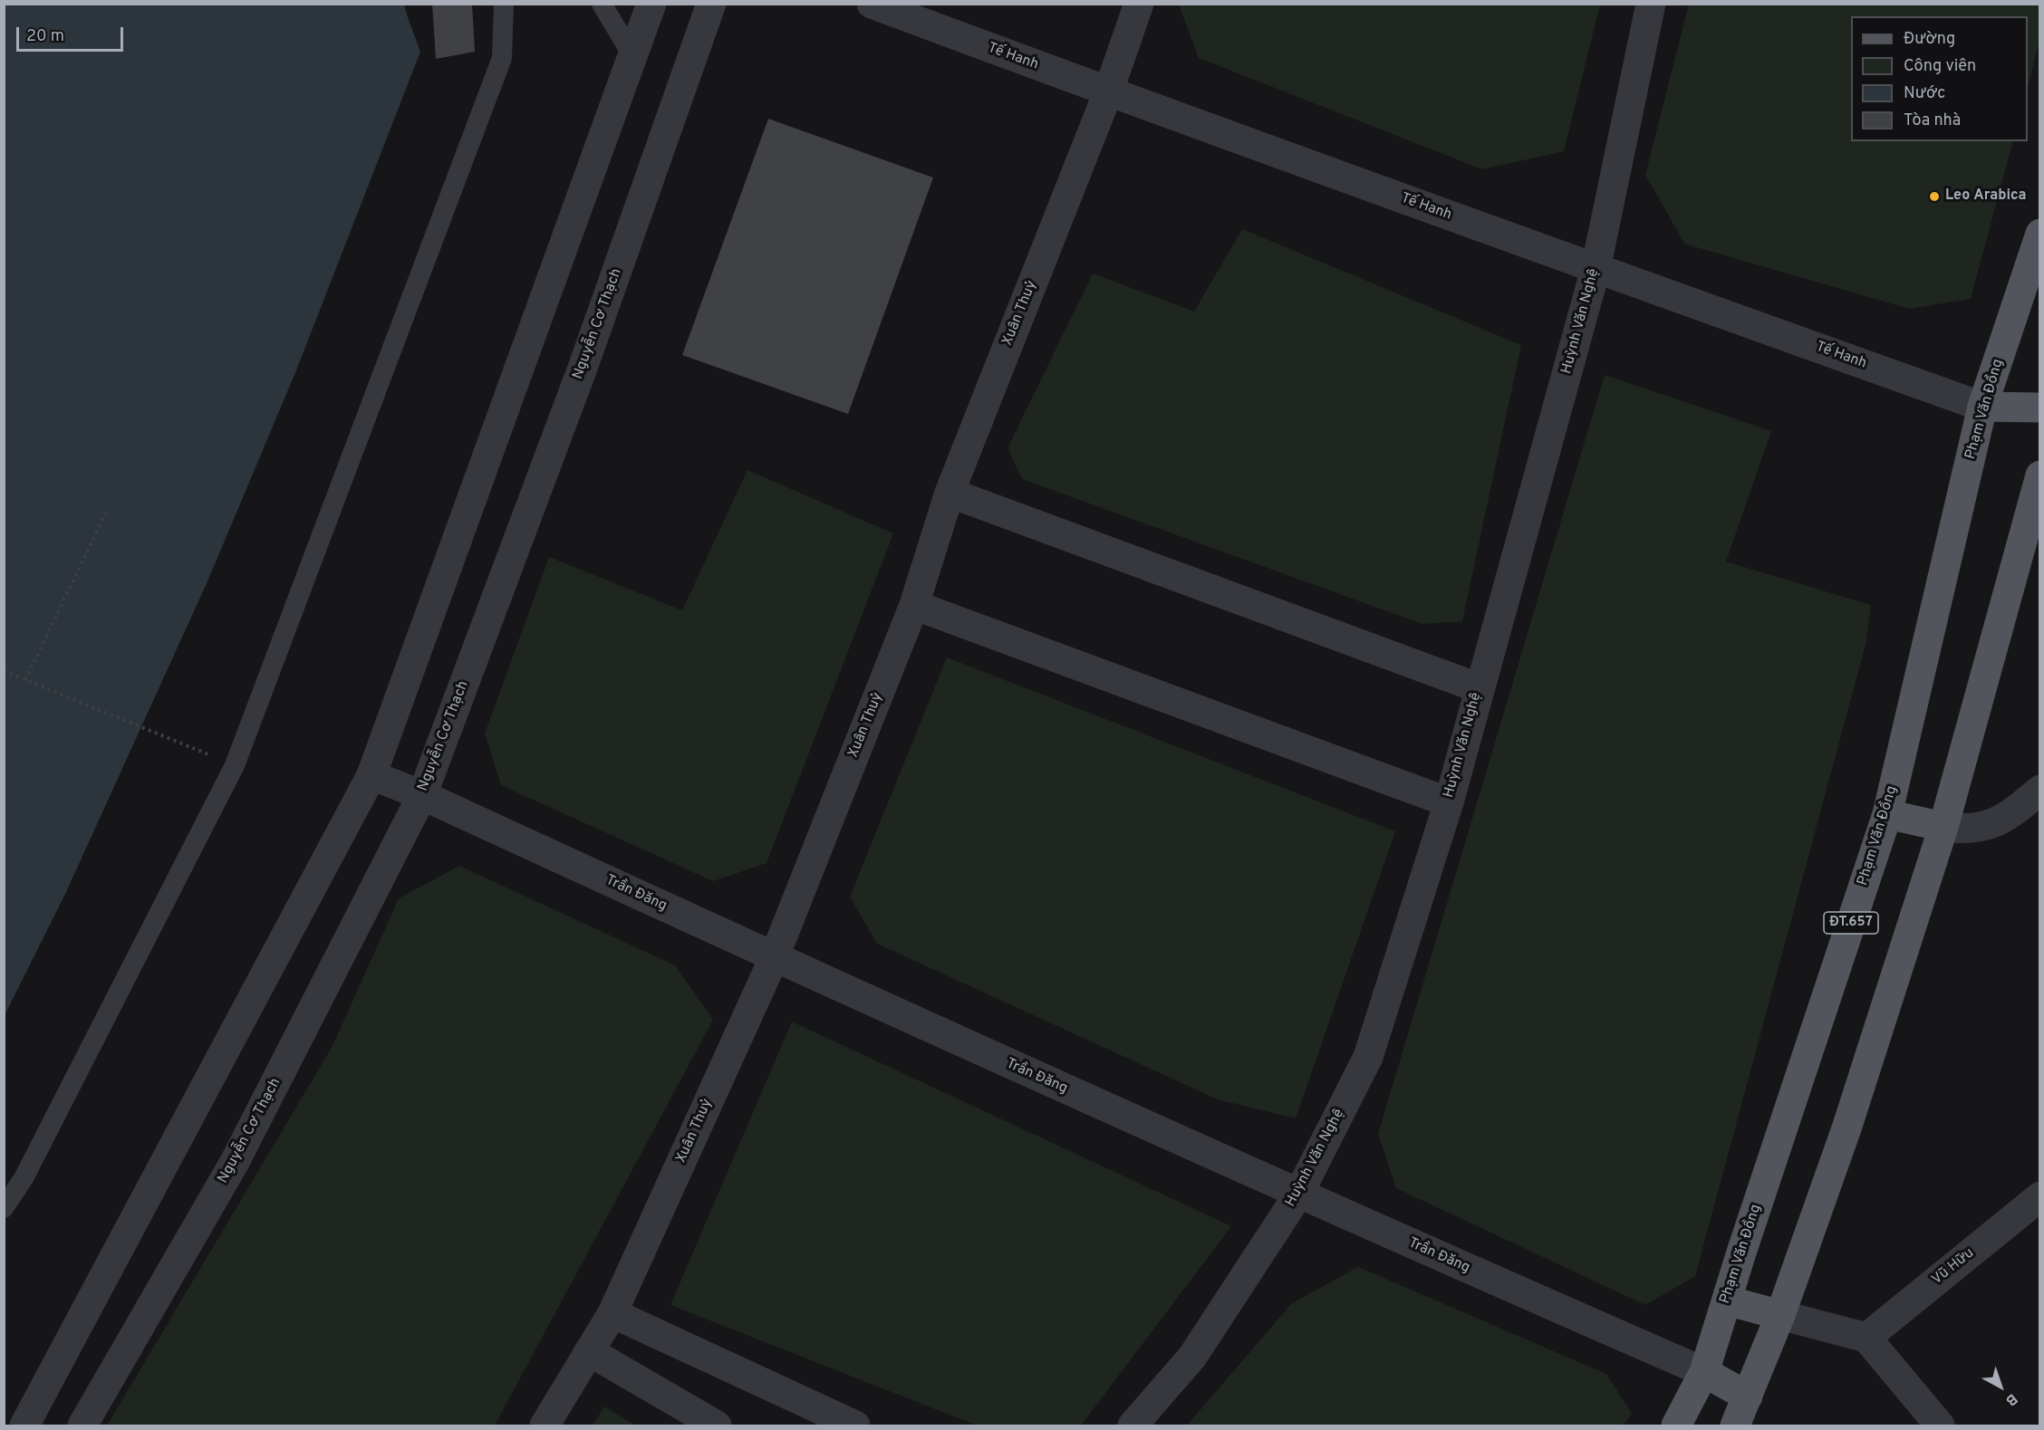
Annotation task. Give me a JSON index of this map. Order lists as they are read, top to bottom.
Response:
{
  "streets": {
    "main road": ["Phạm Văn Đồng", "ĐT.657"],
    "street": [
      "Tế Hanh",
      "Xuân Thuỷ",
      "Huỳnh Văn Nghệ",
      "Nguyễn Cơ Thạch",
      "Trần Đăng",
      "Vũ Hữu"
    ]
  },
  "crossings": [
    ["Tế Hanh", "Xuân Thuỷ"],
    ["Tế Hanh", "Huỳnh Văn Nghệ"],
    ["Tế Hanh", "Phạm Văn Đồng"],
    ["Xuân Thuỷ", "Trần Đăng"],
    ["Huỳnh Văn Nghệ", "Trần Đăng"],
    ["Nguyễn Cơ Thạch", "Trần Đăng"],
    ["Phạm Văn Đồng", "Trần Đăng"]
  ],
  "places": ["Leo Arabica"],
  "legend": [
    "Đường",
    "Công viên",
    "Nước",
    "Tòa nhà"
  ],
  "scale_bar": "20 m",
  "north": "bottom right"
}
